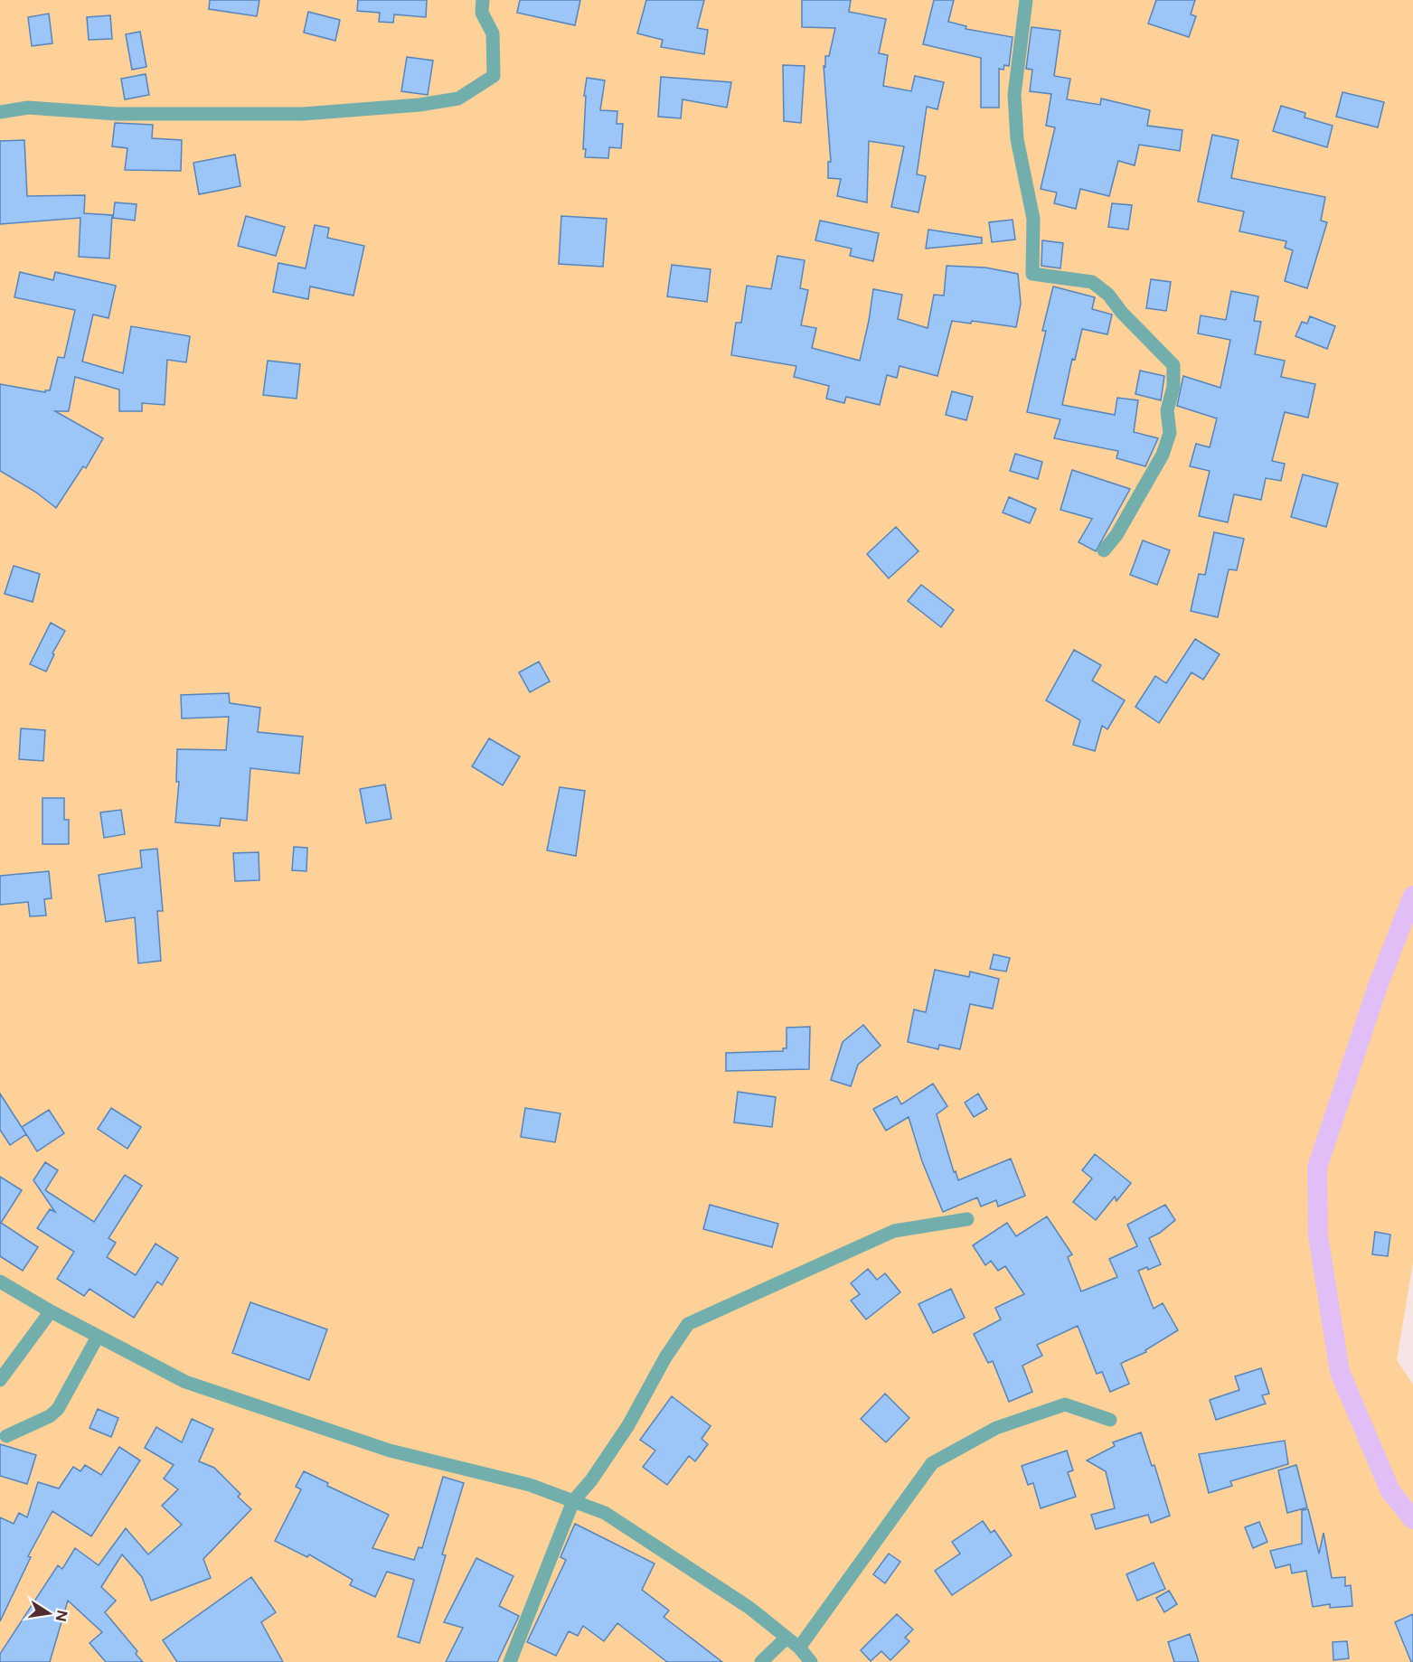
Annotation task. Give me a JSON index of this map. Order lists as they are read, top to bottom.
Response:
{
  "north": "right"
}
